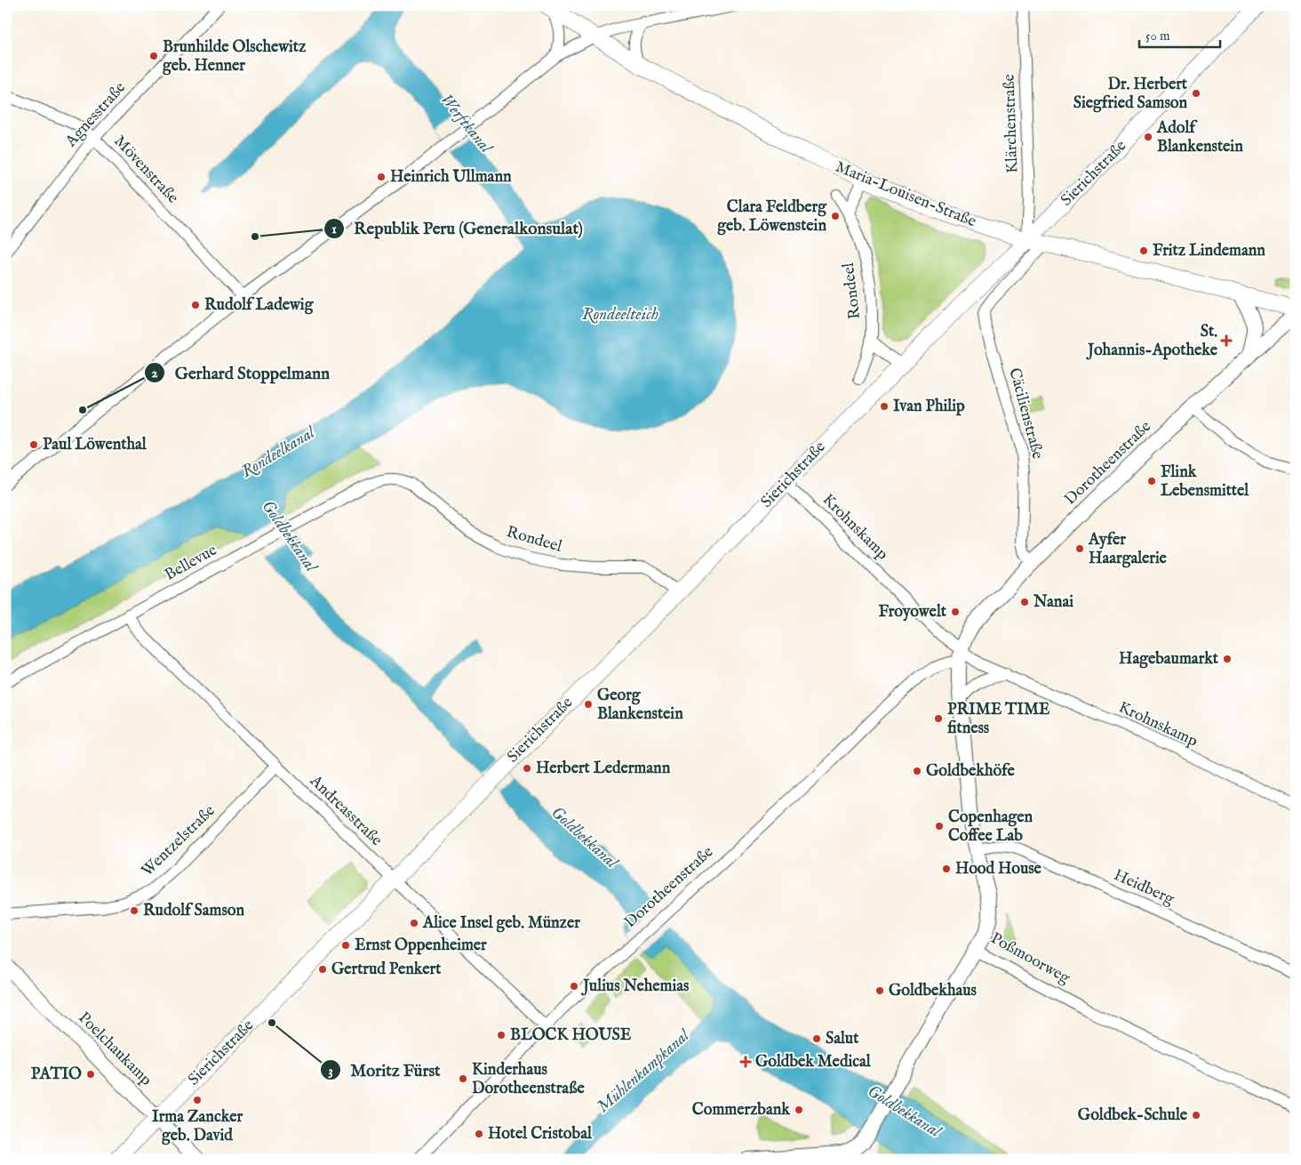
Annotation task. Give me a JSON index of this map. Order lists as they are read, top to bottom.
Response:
{
  "streets": {
    "main road": ["Sierichstraße", "Maria-Louisen-Straße"],
    "street": [
      "Agnesstraße",
      "Klärchenstraße",
      "Mövenstraße",
      "Rondeel",
      "Cäcilienstraße",
      "Dorotheenstraße",
      "Krohnskamp",
      "Bellevue",
      "Andreasstraße",
      "Wentzelstraße",
      "Heidberg",
      "Poßmoorweg",
      "Poelchaukamp"
    ]
  },
  "crossings": [
    ["Agnesstraße", "Mövenstraße"],
    ["Klärchenstraße", "Sierichstraße"],
    ["Klärchenstraße", "Maria-Louisen-Straße"],
    ["Sierichstraße", "Maria-Louisen-Straße"],
    ["Sierichstraße", "Rondeel"],
    ["Sierichstraße", "Krohnskamp"],
    ["Sierichstraße", "Andreasstraße"],
    ["Sierichstraße", "Poelchaukamp"],
    ["Rondeel", "Bellevue"],
    ["Cäcilienstraße", "Dorotheenstraße"],
    ["Dorotheenstraße", "Krohnskamp"],
    ["Dorotheenstraße", "Andreasstraße"],
    ["Dorotheenstraße", "Poßmoorweg"],
    ["Krohnskamp", "Poßmoorweg"],
    ["Bellevue", "Andreasstraße"],
    ["Andreasstraße", "Wentzelstraße"],
    ["Heidberg", "Poßmoorweg"]
  ],
  "water": [
    "Werftkanal",
    "Rondeelteich",
    "Rondeelkanal",
    "Goldbekkanal",
    "Mühlenkampkanal"
  ],
  "places": {
    "other": [
      "Brunhilde Olschewitz geb. Henner",
      "Dr. Herbert Siegfried Samson",
      "Adolf Blankenstein",
      "Heinrich Ullmann",
      "Clara Feldberg geb. Löwenstein",
      "Republik Peru (Generalkonsulat)",
      "Fritz Lindemann",
      "Rudolf Ladewig",
      "Ivan Philip",
      "Gerhard Stoppelmann",
      "Paul Löwenthal",
      "Flink Lebensmittel",
      "Ayfer Haargalerie",
      "Nanai",
      "Froyowelt",
      "Hagebaumarkt",
      "Georg Blankenstein",
      "PRIME TIME fitness",
      "Herbert Ledermann",
      "Goldbekhöfe",
      "Copenhagen Coffee Lab",
      "Hood House",
      "Rudolf Samson",
      "Alice Insel geb. Münzer",
      "Ernst Oppenheimer",
      "Gertrud Penkert",
      "Julius Nehemias",
      "Goldbekhaus",
      "Moritz Fürst",
      "BLOCK HOUSE",
      "Salut",
      "PATIO",
      "Kinderhaus Dorotheenstraße",
      "Irma Zancker geb. David",
      "Commerzbank",
      "Goldbek-Schule",
      "Hotel Cristobal"
    ],
    "health": ["St. Johannis-Apotheke", "Goldbek Medical"]
  },
  "scale_bar": "50 m"
}
